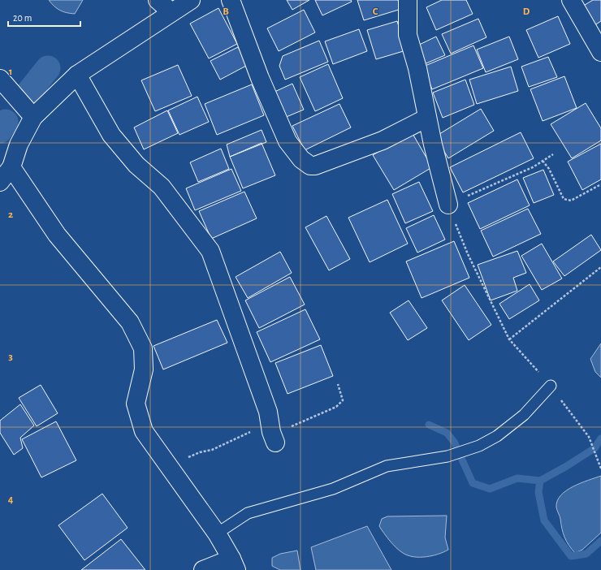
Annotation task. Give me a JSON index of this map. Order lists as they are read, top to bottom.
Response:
{
  "scale_bar": "20 m",
  "grid": {
    "columns": ["B", "C", "D"],
    "rows": [
      "1",
      "2",
      "3",
      "4"
    ]
  }
}
